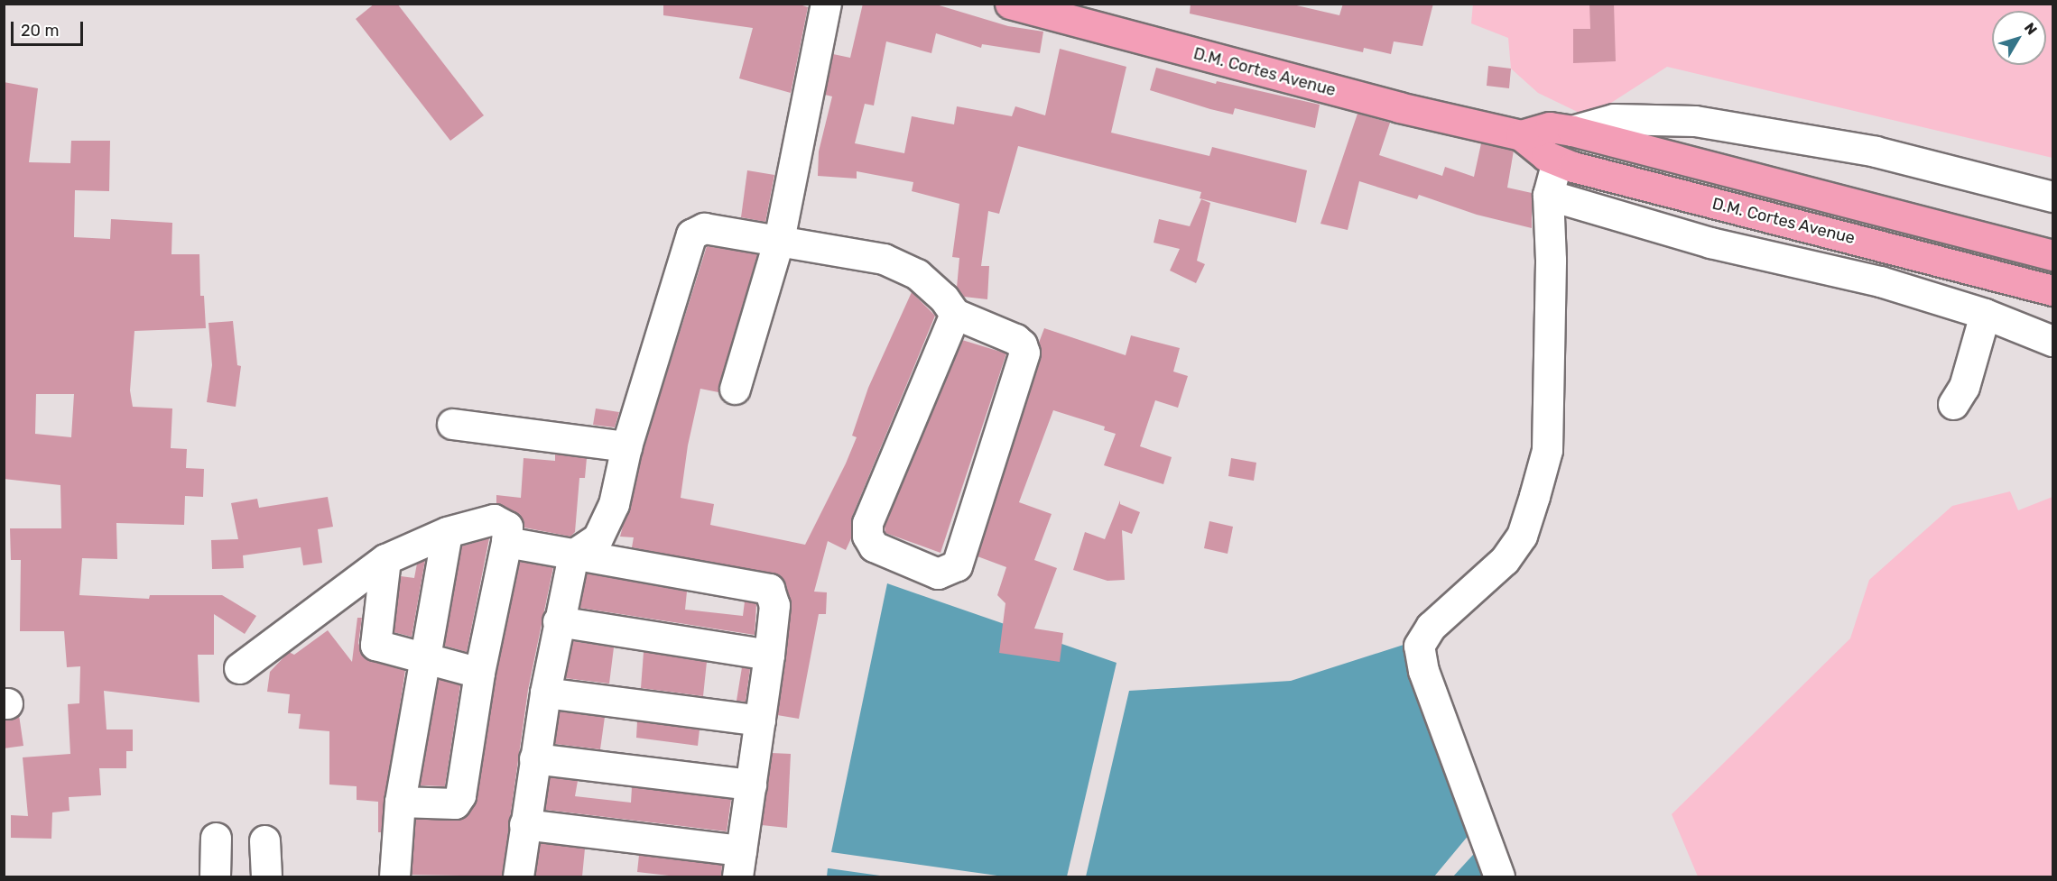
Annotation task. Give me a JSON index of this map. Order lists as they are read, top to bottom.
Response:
{
  "streets": {
    "highway": ["D.M. Cortes Avenue"]
  },
  "scale_bar": "20 m",
  "north": "top right"
}
